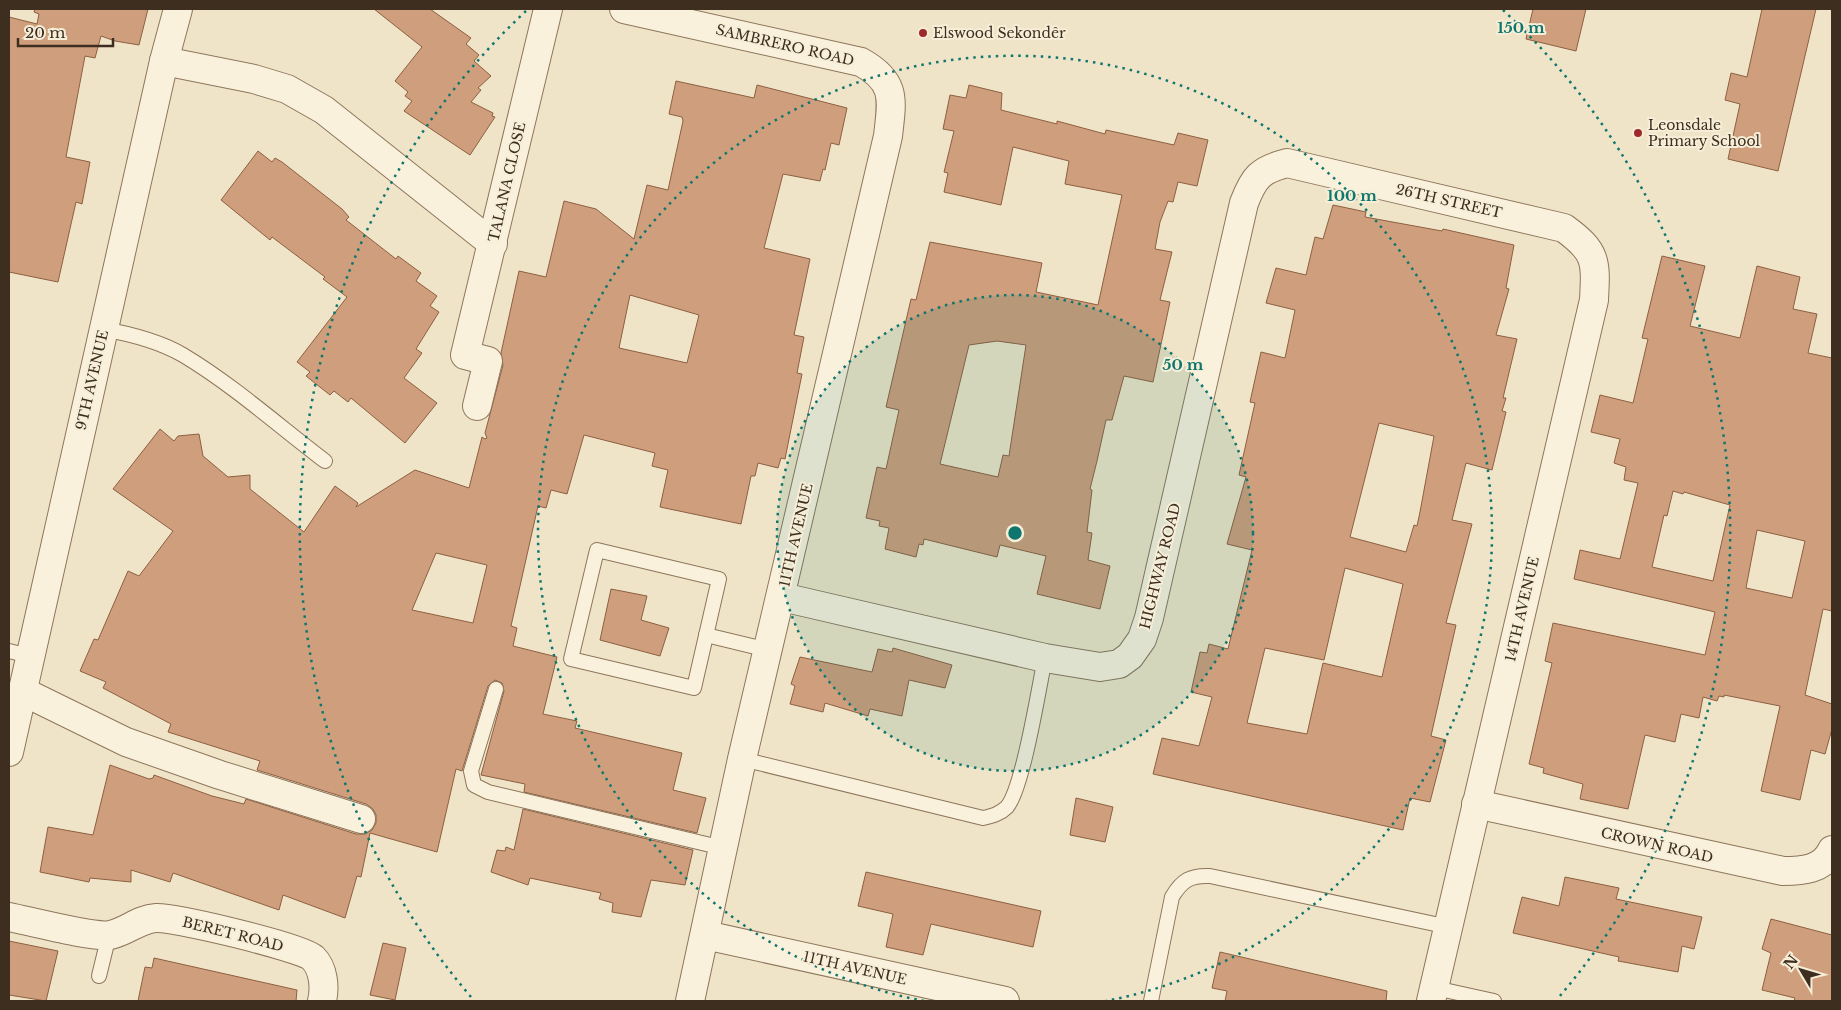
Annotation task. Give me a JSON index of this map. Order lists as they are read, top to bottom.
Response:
{
  "streets": {
    "street": [
      "SAMBRERO ROAD",
      "TALANA CLOSE",
      "26TH STREET",
      "9TH AVENUE",
      "11TH AVENUE",
      "HIGHWAY ROAD",
      "14TH AVENUE",
      "CROWN ROAD",
      "BERET ROAD"
    ]
  },
  "crossings": [
    ["SAMBRERO ROAD", "11TH AVENUE"],
    ["26TH STREET", "HIGHWAY ROAD"],
    ["26TH STREET", "14TH AVENUE"],
    ["11TH AVENUE", "HIGHWAY ROAD"],
    ["14TH AVENUE", "CROWN ROAD"]
  ],
  "places": ["Elswood Sekondêr", "Leonsdale Primary School"],
  "scale_bar": "20 m",
  "north": "top left",
  "rings": ["150 m", "100 m", "50 m"]
}
